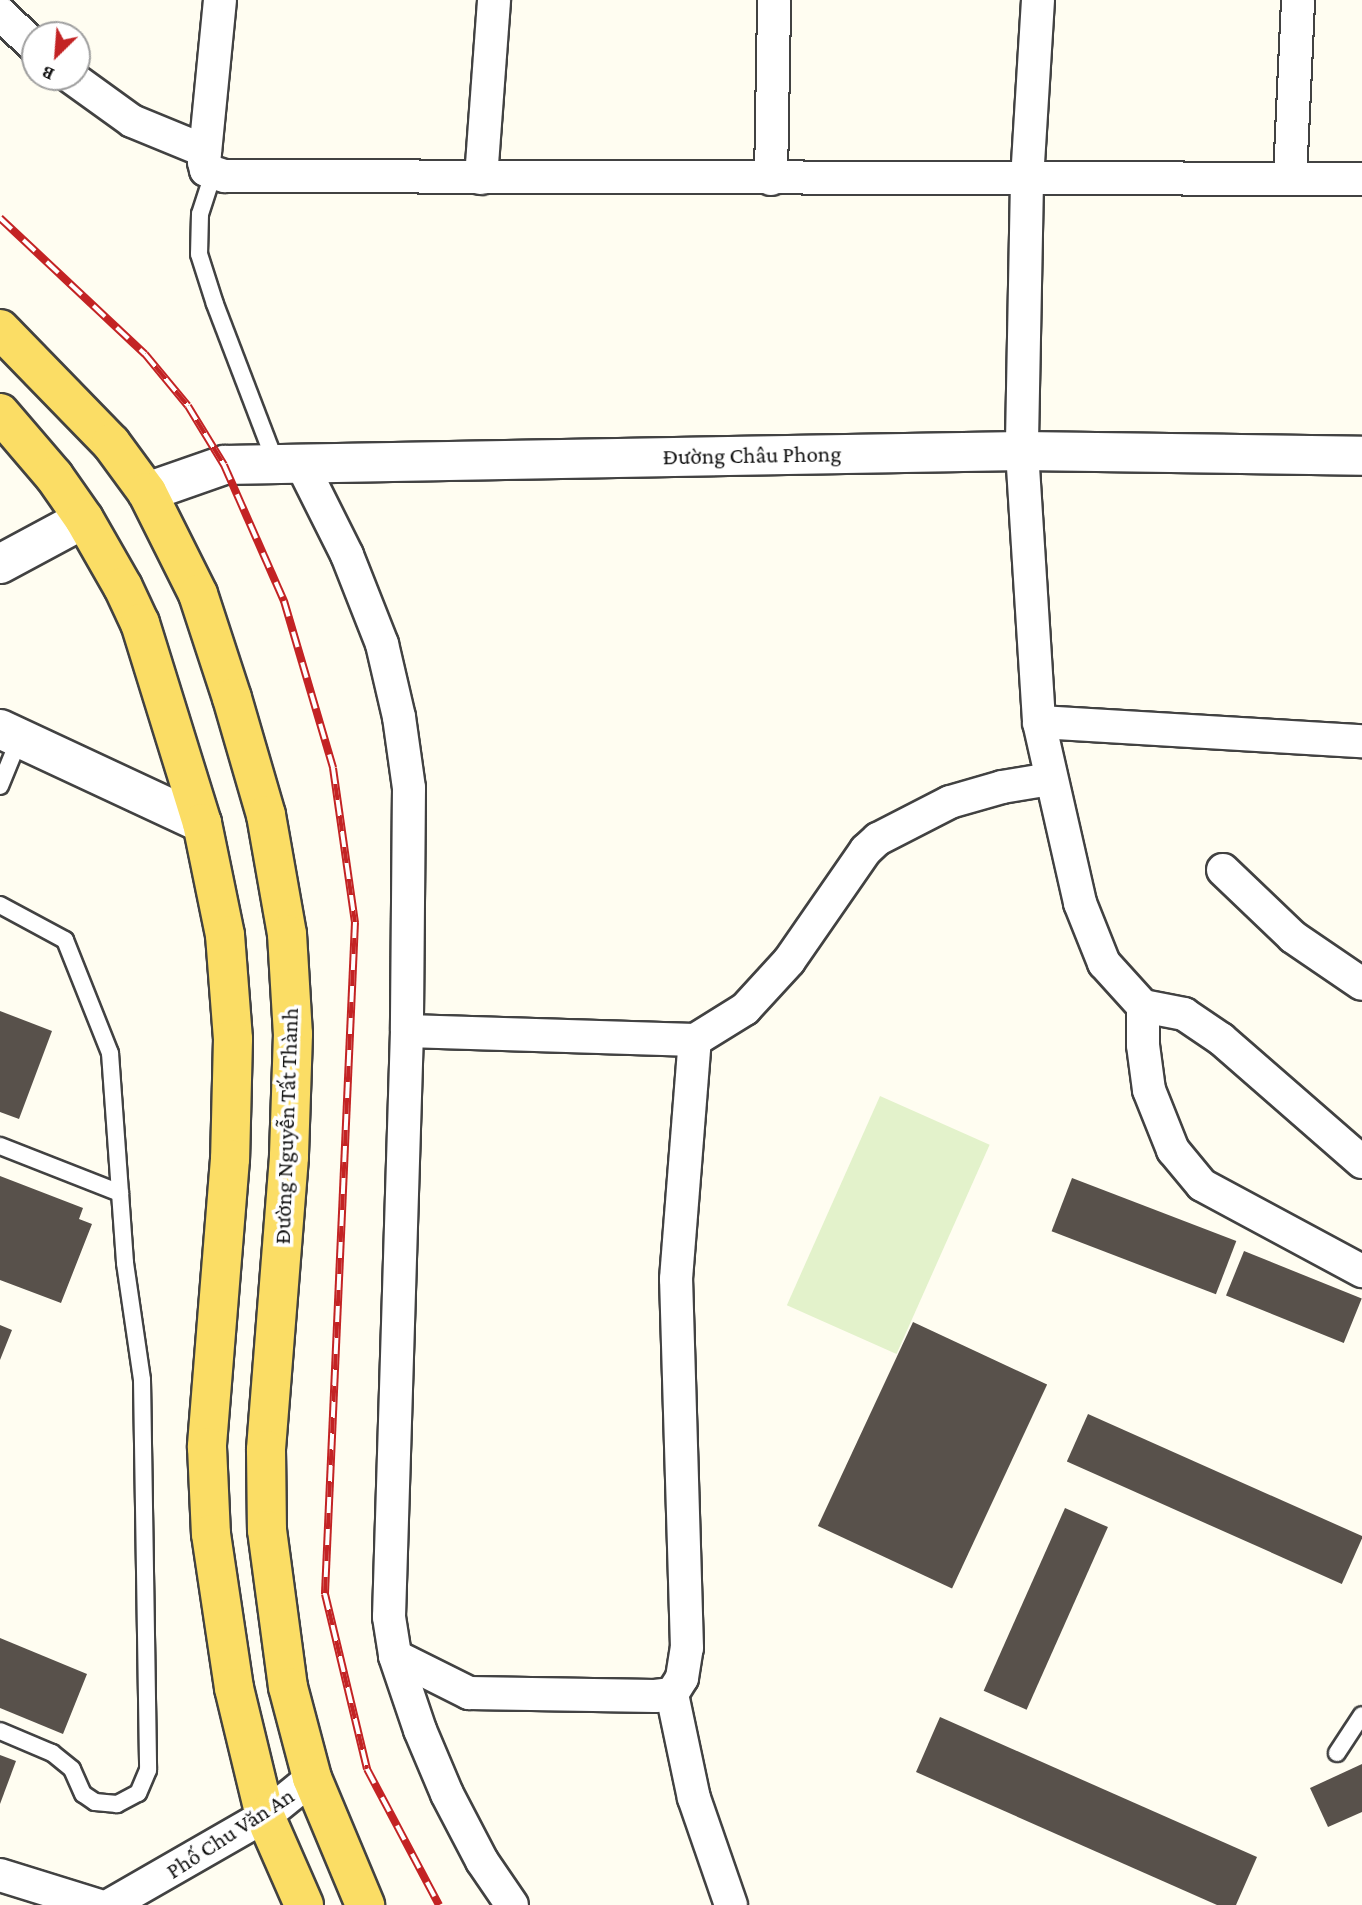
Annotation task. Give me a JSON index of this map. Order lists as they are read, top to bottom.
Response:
{
  "streets": {
    "main road": ["Đường Nguyễn Tất Thành"],
    "street": ["Đường Châu Phong", "Phố Chu Văn An"]
  },
  "crossings": [
    ["Đường Châu Phong", "Đường Nguyễn Tất Thành"],
    ["Đường Nguyễn Tất Thành", "Phố Chu Văn An"]
  ],
  "north": "bottom left"
}
